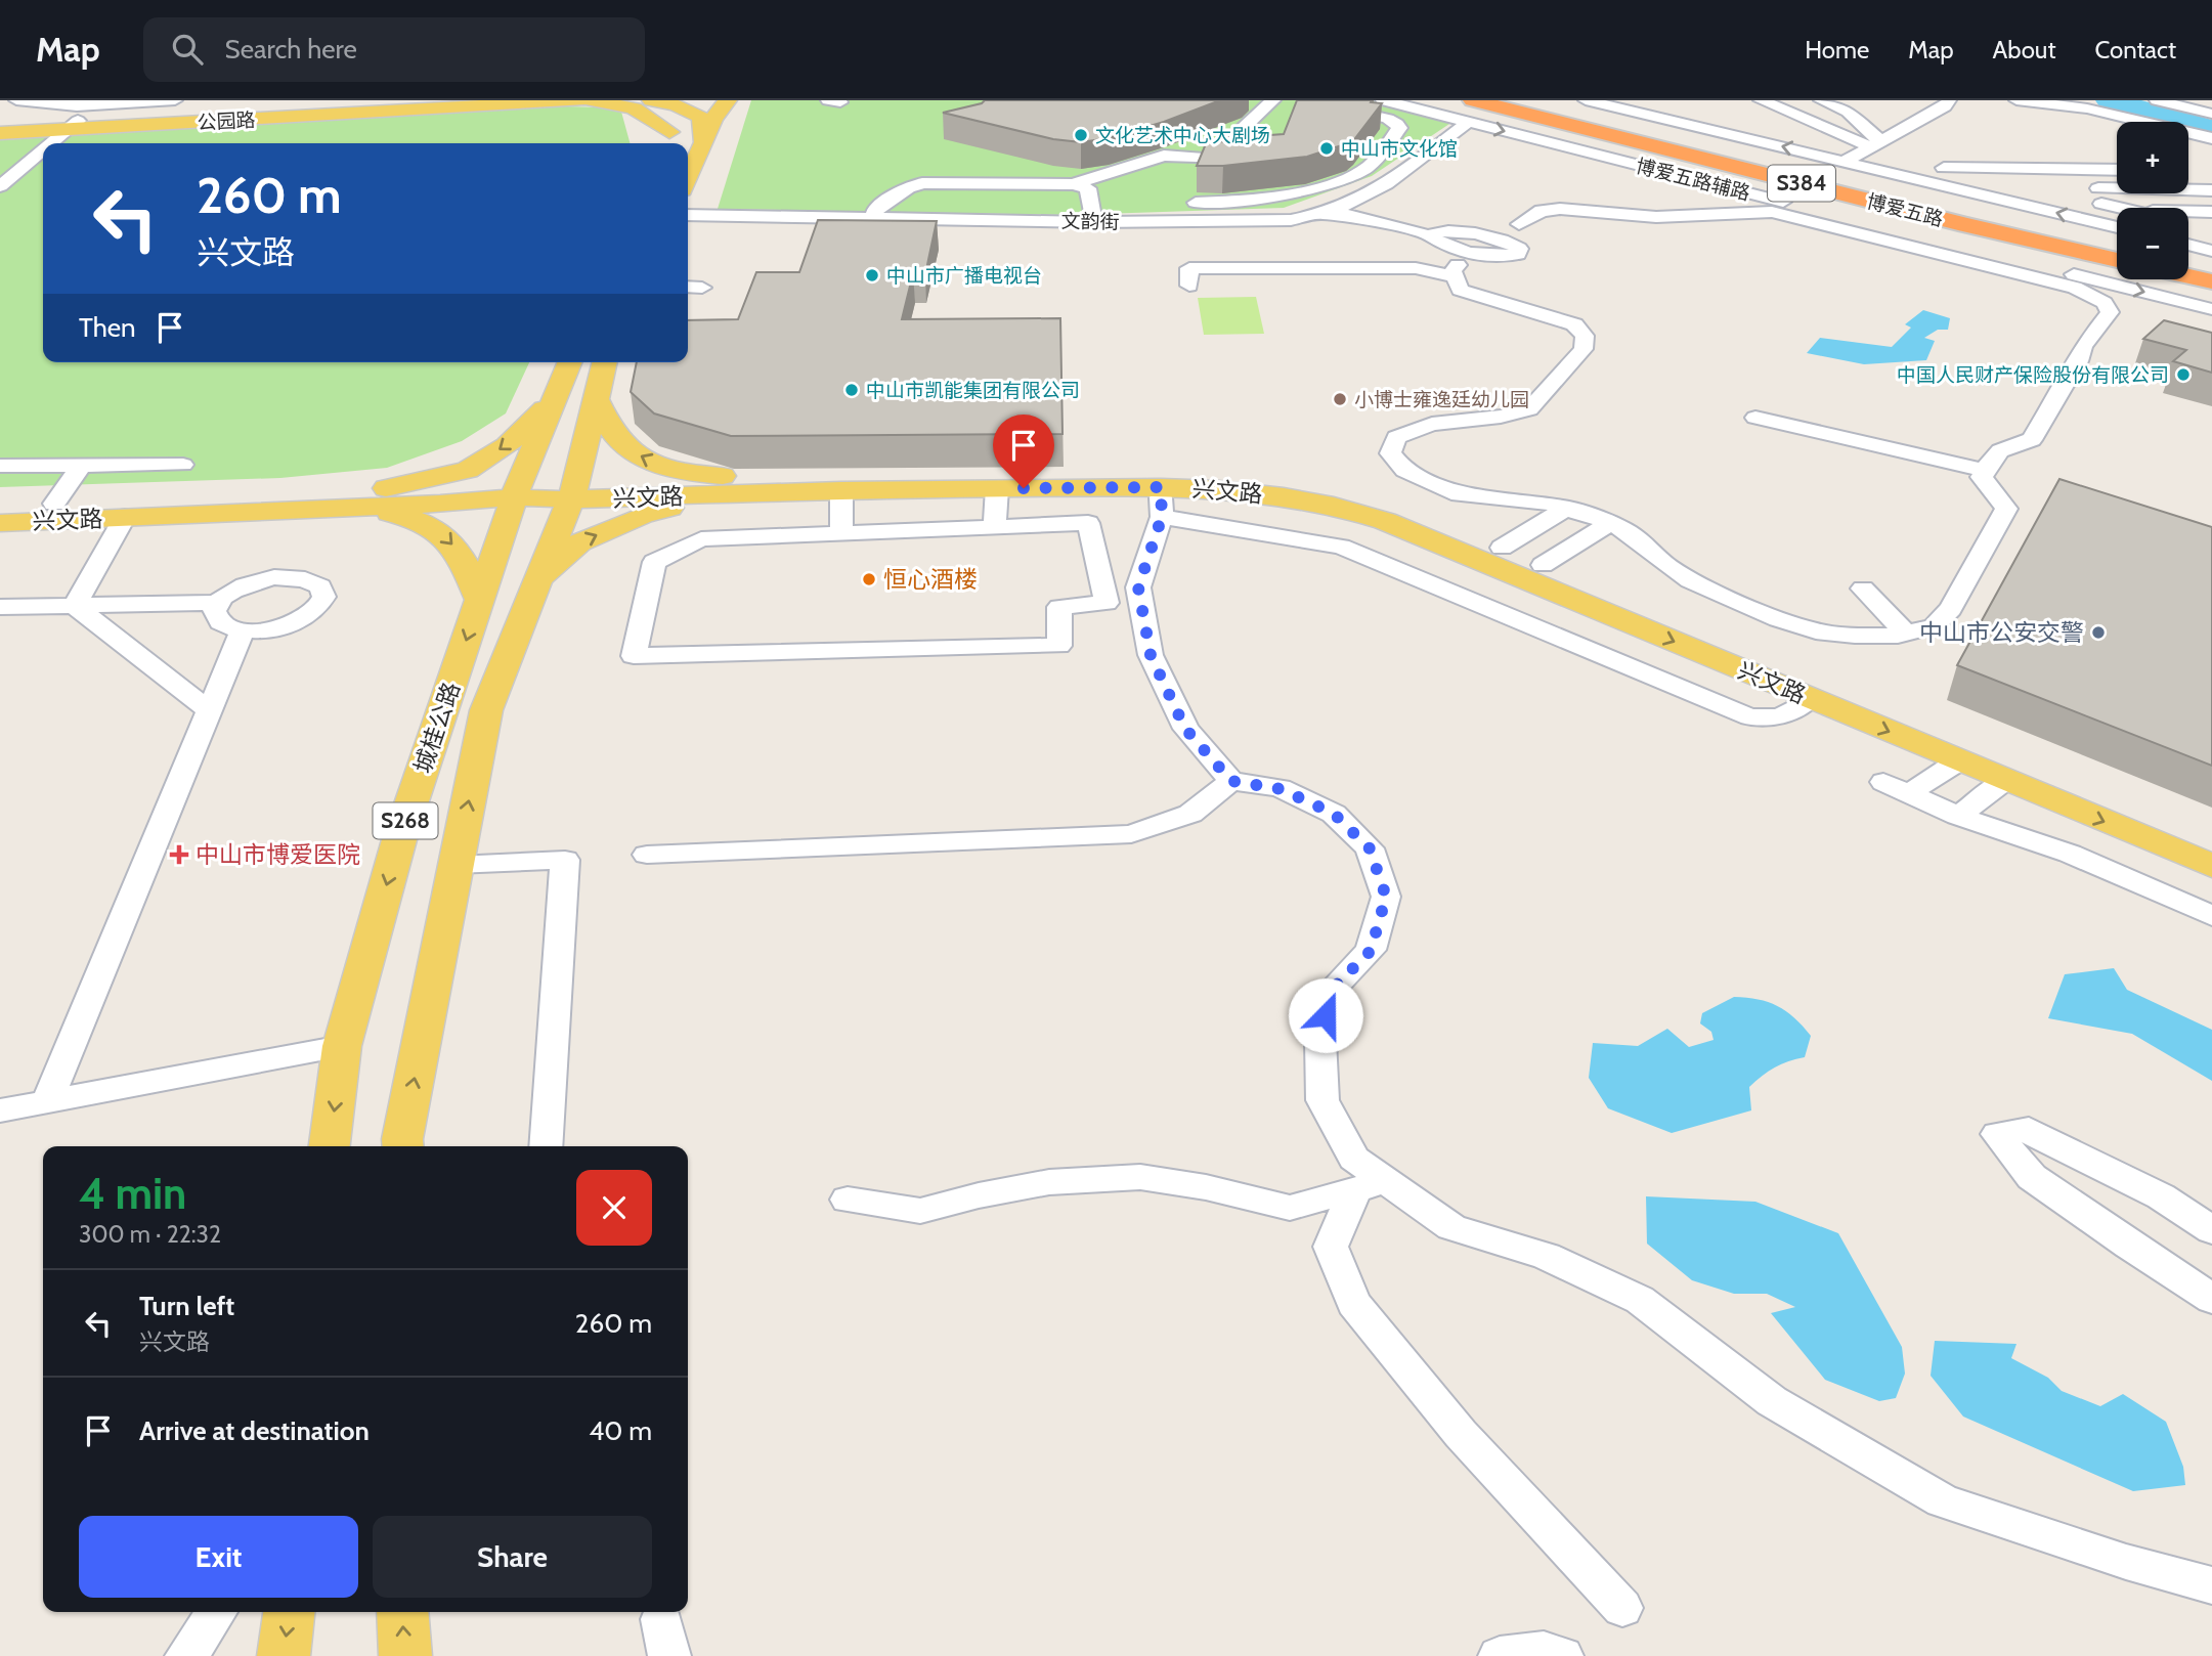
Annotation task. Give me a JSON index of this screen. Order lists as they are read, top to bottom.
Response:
{
  "streets": {
    "highway": ["S384", "博爱五路"],
    "main road": [
      "公园路",
      "兴文路",
      "城桂公路",
      "S268"
    ],
    "street": ["博爱五路辅路", "文韵街"]
  },
  "crossings": [
    ["博爱五路辅路", "博爱五路"],
    ["博爱五路辅路", "文韵街"],
    ["博爱五路", "文韵街"],
    ["兴文路", "城桂公路"]
  ],
  "places": {
    "other": [
      "文化艺术中心大剧场",
      "中山市文化馆",
      "中山市广播电视台",
      "中国人民财产保险股份有限公司",
      "中山市凯能集团有限公司",
      "小博士雍逸廷幼儿园",
      "恒心酒楼",
      "中山市公安交警"
    ],
    "health": ["中山市博爱医院"]
  },
  "page": {
    "header": "Map",
    "search": "Search here",
    "nav": [
      "Home",
      "Map",
      "About",
      "Contact"
    ],
    "map_buttons": ["+", "−"],
    "turn": ["260 m", "兴文路"],
    "then": "Then",
    "heading": ["4 min", "300 m · 22:32"],
    "list": [
      {
        "name": "Turn left",
        "note": "兴文路",
        "value": "260 m"
      },
      {
        "name": "Arrive at destination",
        "value": "40 m"
      }
    ],
    "buttons": ["Exit", "Share"]
  }
}
